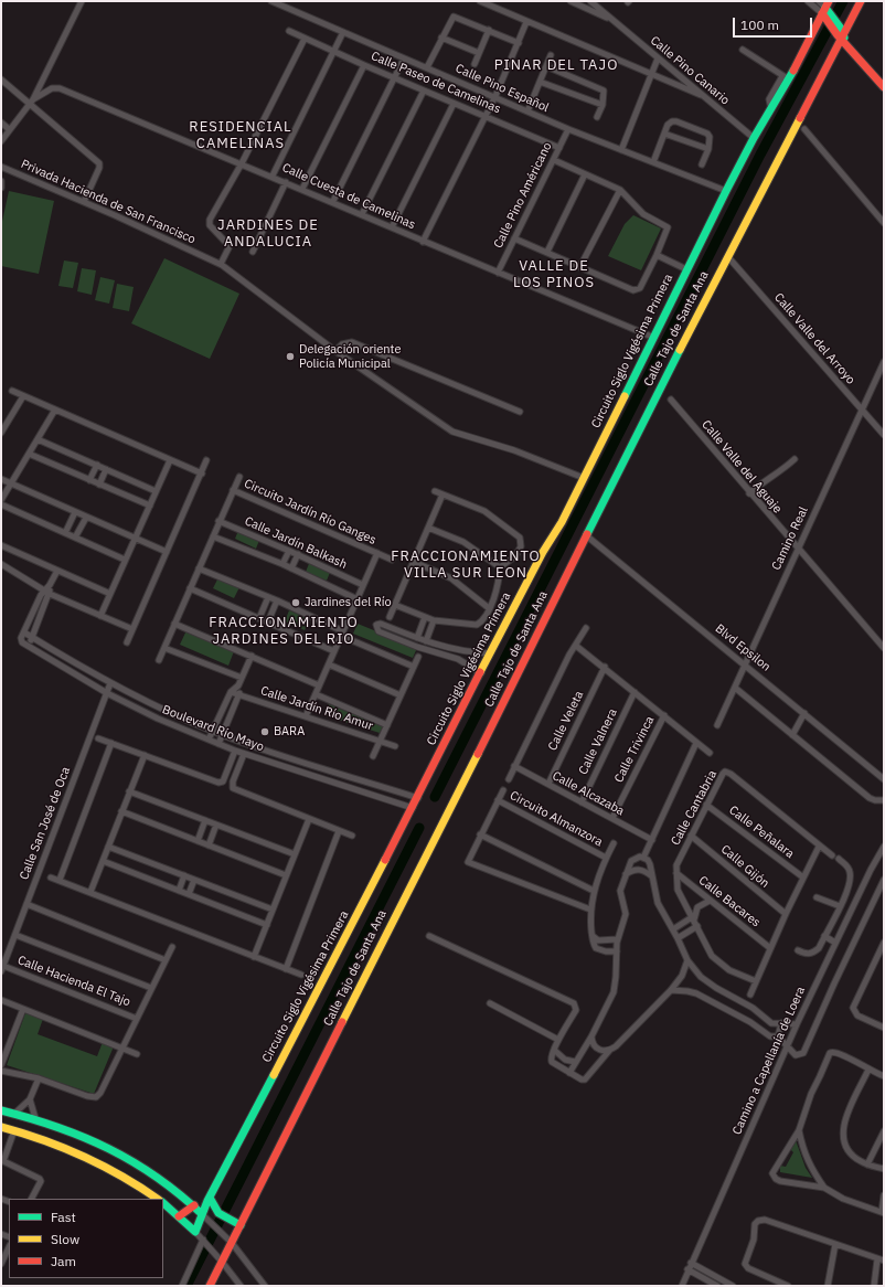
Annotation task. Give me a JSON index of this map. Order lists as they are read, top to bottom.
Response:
{
  "streets": {
    "main road": ["Calle Tajo de Santa Ana", "Circuito Siglo Vigésima Primera"],
    "street": [
      "Calle Pino Canario",
      "Calle Paseo de Camelinas",
      "Calle Pino Español",
      "Calle Pino Américano",
      "Calle Cuesta de Camelinas",
      "Privada Hacienda de San Francisco",
      "Calle Valle del Arroyo",
      "Calle Valle del Aguaje",
      "Circuito Jardín Río Ganges",
      "Camino Real",
      "Calle Jardín Balkash",
      "Blvd Epsilon",
      "Calle Jardín Río Amur",
      "Calle Veleta",
      "Boulevard Río Mayo",
      "Calle Valnera",
      "Calle Trivinca",
      "Calle Alcazaba",
      "Calle Cantabria",
      "Circuito Almanzora",
      "Calle San José de Oca",
      "Calle Peñalara",
      "Calle Gijón",
      "Calle Bacares",
      "Calle Hacienda El Tajo",
      "Camino a Capellanía de Loera"
    ]
  },
  "crossings": [
    ["Calle Pino Canario", "Circuito Siglo Vigésima Primera"],
    ["Calle Paseo de Camelinas", "Calle Pino Américano"],
    ["Calle Pino Español", "Calle Pino Américano"],
    ["Calle Pino Español", "Circuito Siglo Vigésima Primera"],
    ["Calle Pino Américano", "Calle Cuesta de Camelinas"],
    ["Calle Cuesta de Camelinas", "Circuito Siglo Vigésima Primera"],
    ["Privada Hacienda de San Francisco", "Circuito Siglo Vigésima Primera"],
    ["Calle Tajo de Santa Ana", "Calle Valle del Arroyo"],
    ["Calle Tajo de Santa Ana", "Blvd Epsilon"],
    ["Calle Valle del Arroyo", "Camino Real"],
    ["Circuito Siglo Vigésima Primera", "Boulevard Río Mayo"],
    ["Calle Valle del Aguaje", "Camino Real"],
    ["Circuito Jardín Río Ganges", "Calle Jardín Balkash"],
    ["Circuito Jardín Río Ganges", "Calle Jardín Río Amur"],
    ["Camino Real", "Blvd Epsilon"],
    ["Calle Veleta", "Calle Alcazaba"],
    ["Boulevard Río Mayo", "Calle San José de Oca"],
    ["Calle Valnera", "Calle Alcazaba"],
    ["Calle Trivinca", "Calle Alcazaba"],
    ["Calle Cantabria", "Calle Peñalara"],
    ["Calle Cantabria", "Calle Gijón"],
    ["Calle Cantabria", "Calle Bacares"],
    ["Calle San José de Oca", "Calle Hacienda El Tajo"]
  ],
  "districts": [
    "PINAR DEL TAJO",
    "RESIDENCIAL CAMELINAS",
    "JARDINES DE ANDALUCIA",
    "VALLE DE LOS PINOS",
    "FRACCIONAMIENTO VILLA SUR LEON",
    "FRACCIONAMIENTO JARDINES DEL RIO"
  ],
  "places": ["Delegación oriente Policía Municipal", "Jardines del Río", "BARA"],
  "legend": ["Fast", "Slow", "Jam"],
  "scale_bar": "100 m"
}
